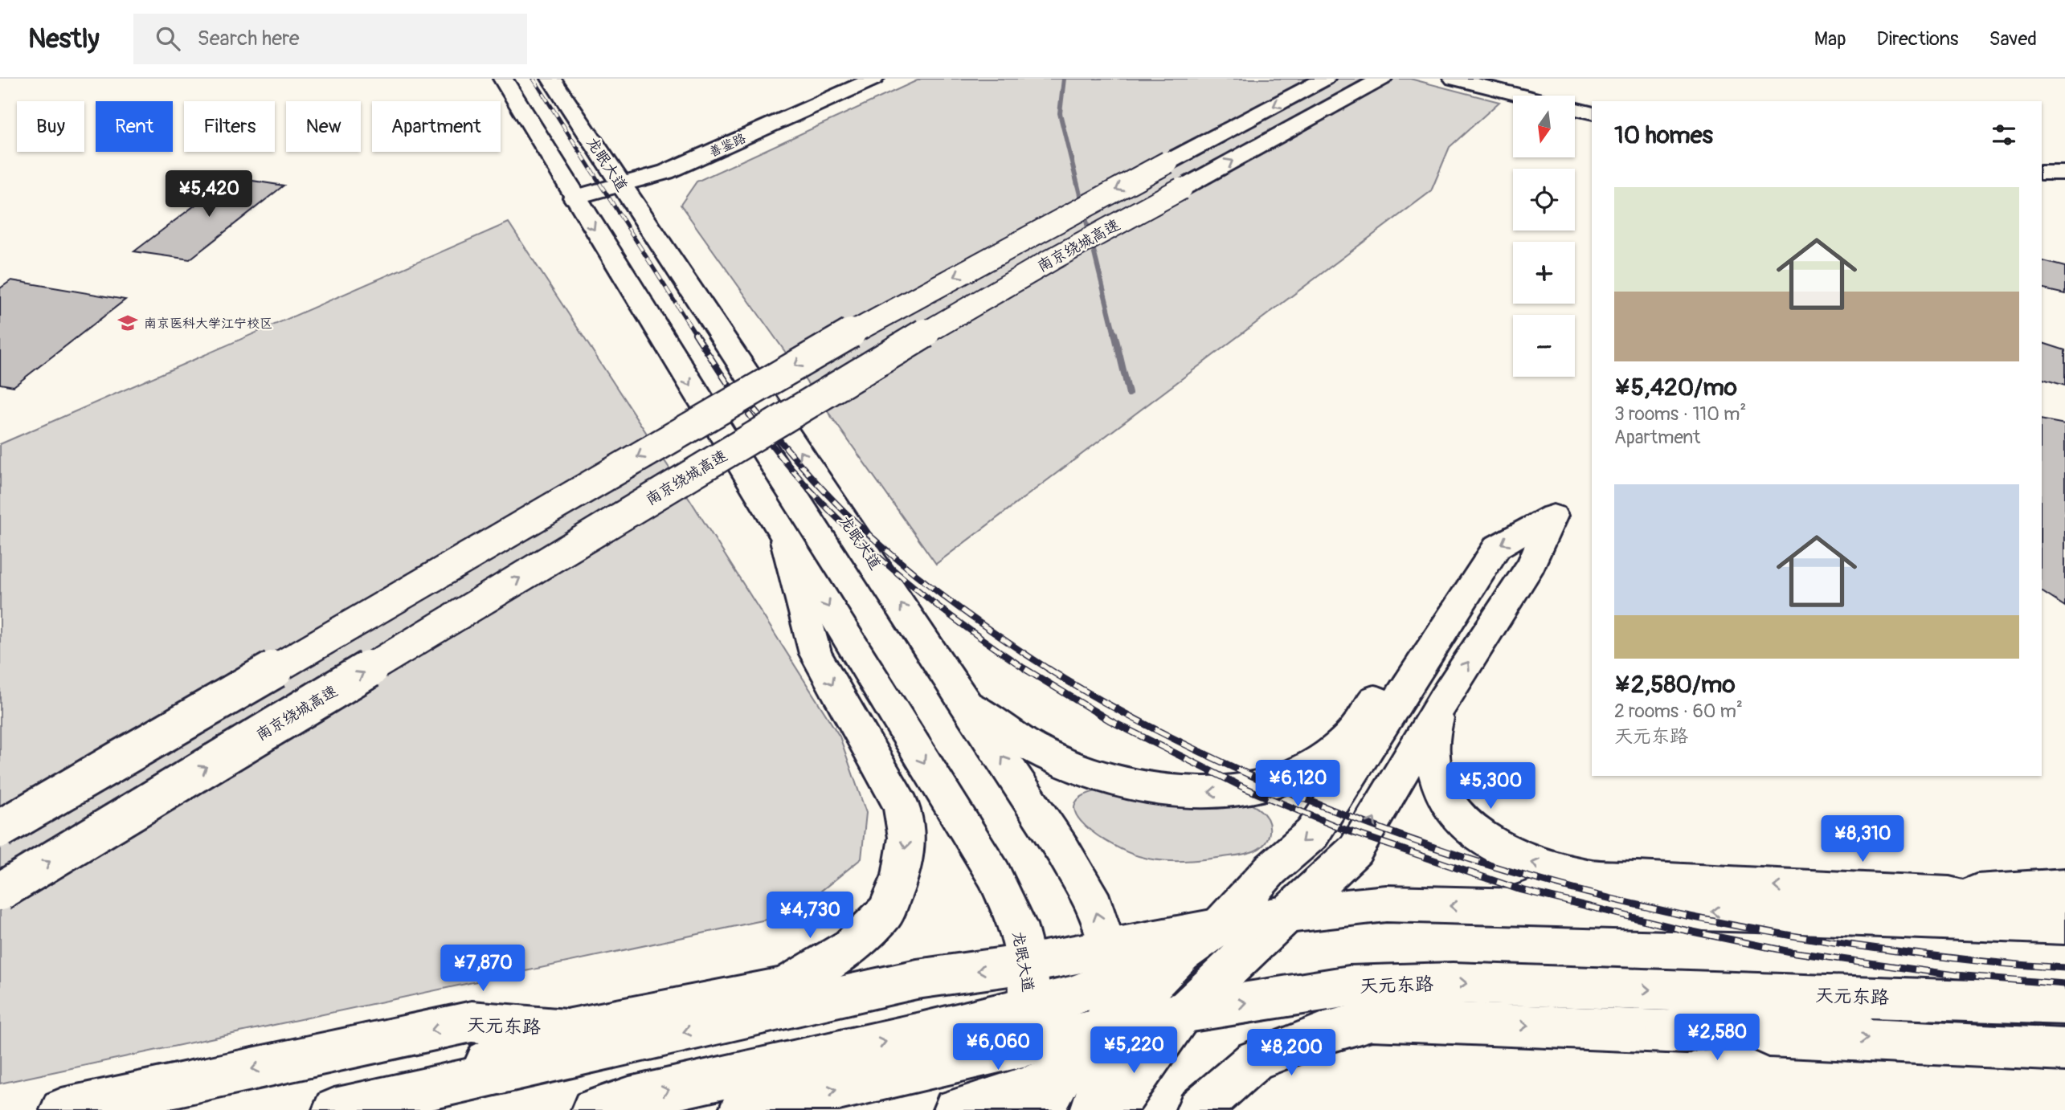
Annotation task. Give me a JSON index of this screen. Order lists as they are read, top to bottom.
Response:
{
  "streets": {
    "main road": [
      "善鉴路",
      "龙眠大道",
      "南京绕城高速",
      "天元东路"
    ]
  },
  "crossings": [
    ["善鉴路", "龙眠大道"]
  ],
  "places": {
    "school or university": ["南京医科大学江宁校区"]
  },
  "north": "bottom",
  "page": {
    "header": "Nestly",
    "search": "Search here",
    "nav": ["Map", "Directions", "Saved"],
    "map_buttons": ["+", "−"],
    "chip": [
      "Buy",
      "Rent",
      "Filters",
      "New",
      "Apartment"
    ],
    "heading": "10 homes",
    "list": [
      {
        "name": "¥5,420/mo",
        "note": "3 rooms · 110 m² · Apartment"
      },
      {
        "name": "¥2,580/mo",
        "note": "2 rooms · 60 m² · 天元东路"
      }
    ],
    "price": [
      "¥5,420",
      "¥6,120",
      "¥5,300",
      "¥8,310",
      "¥4,730",
      "¥7,870",
      "¥2,580",
      "¥6,060",
      "¥5,220",
      "¥8,200"
    ]
  }
}
